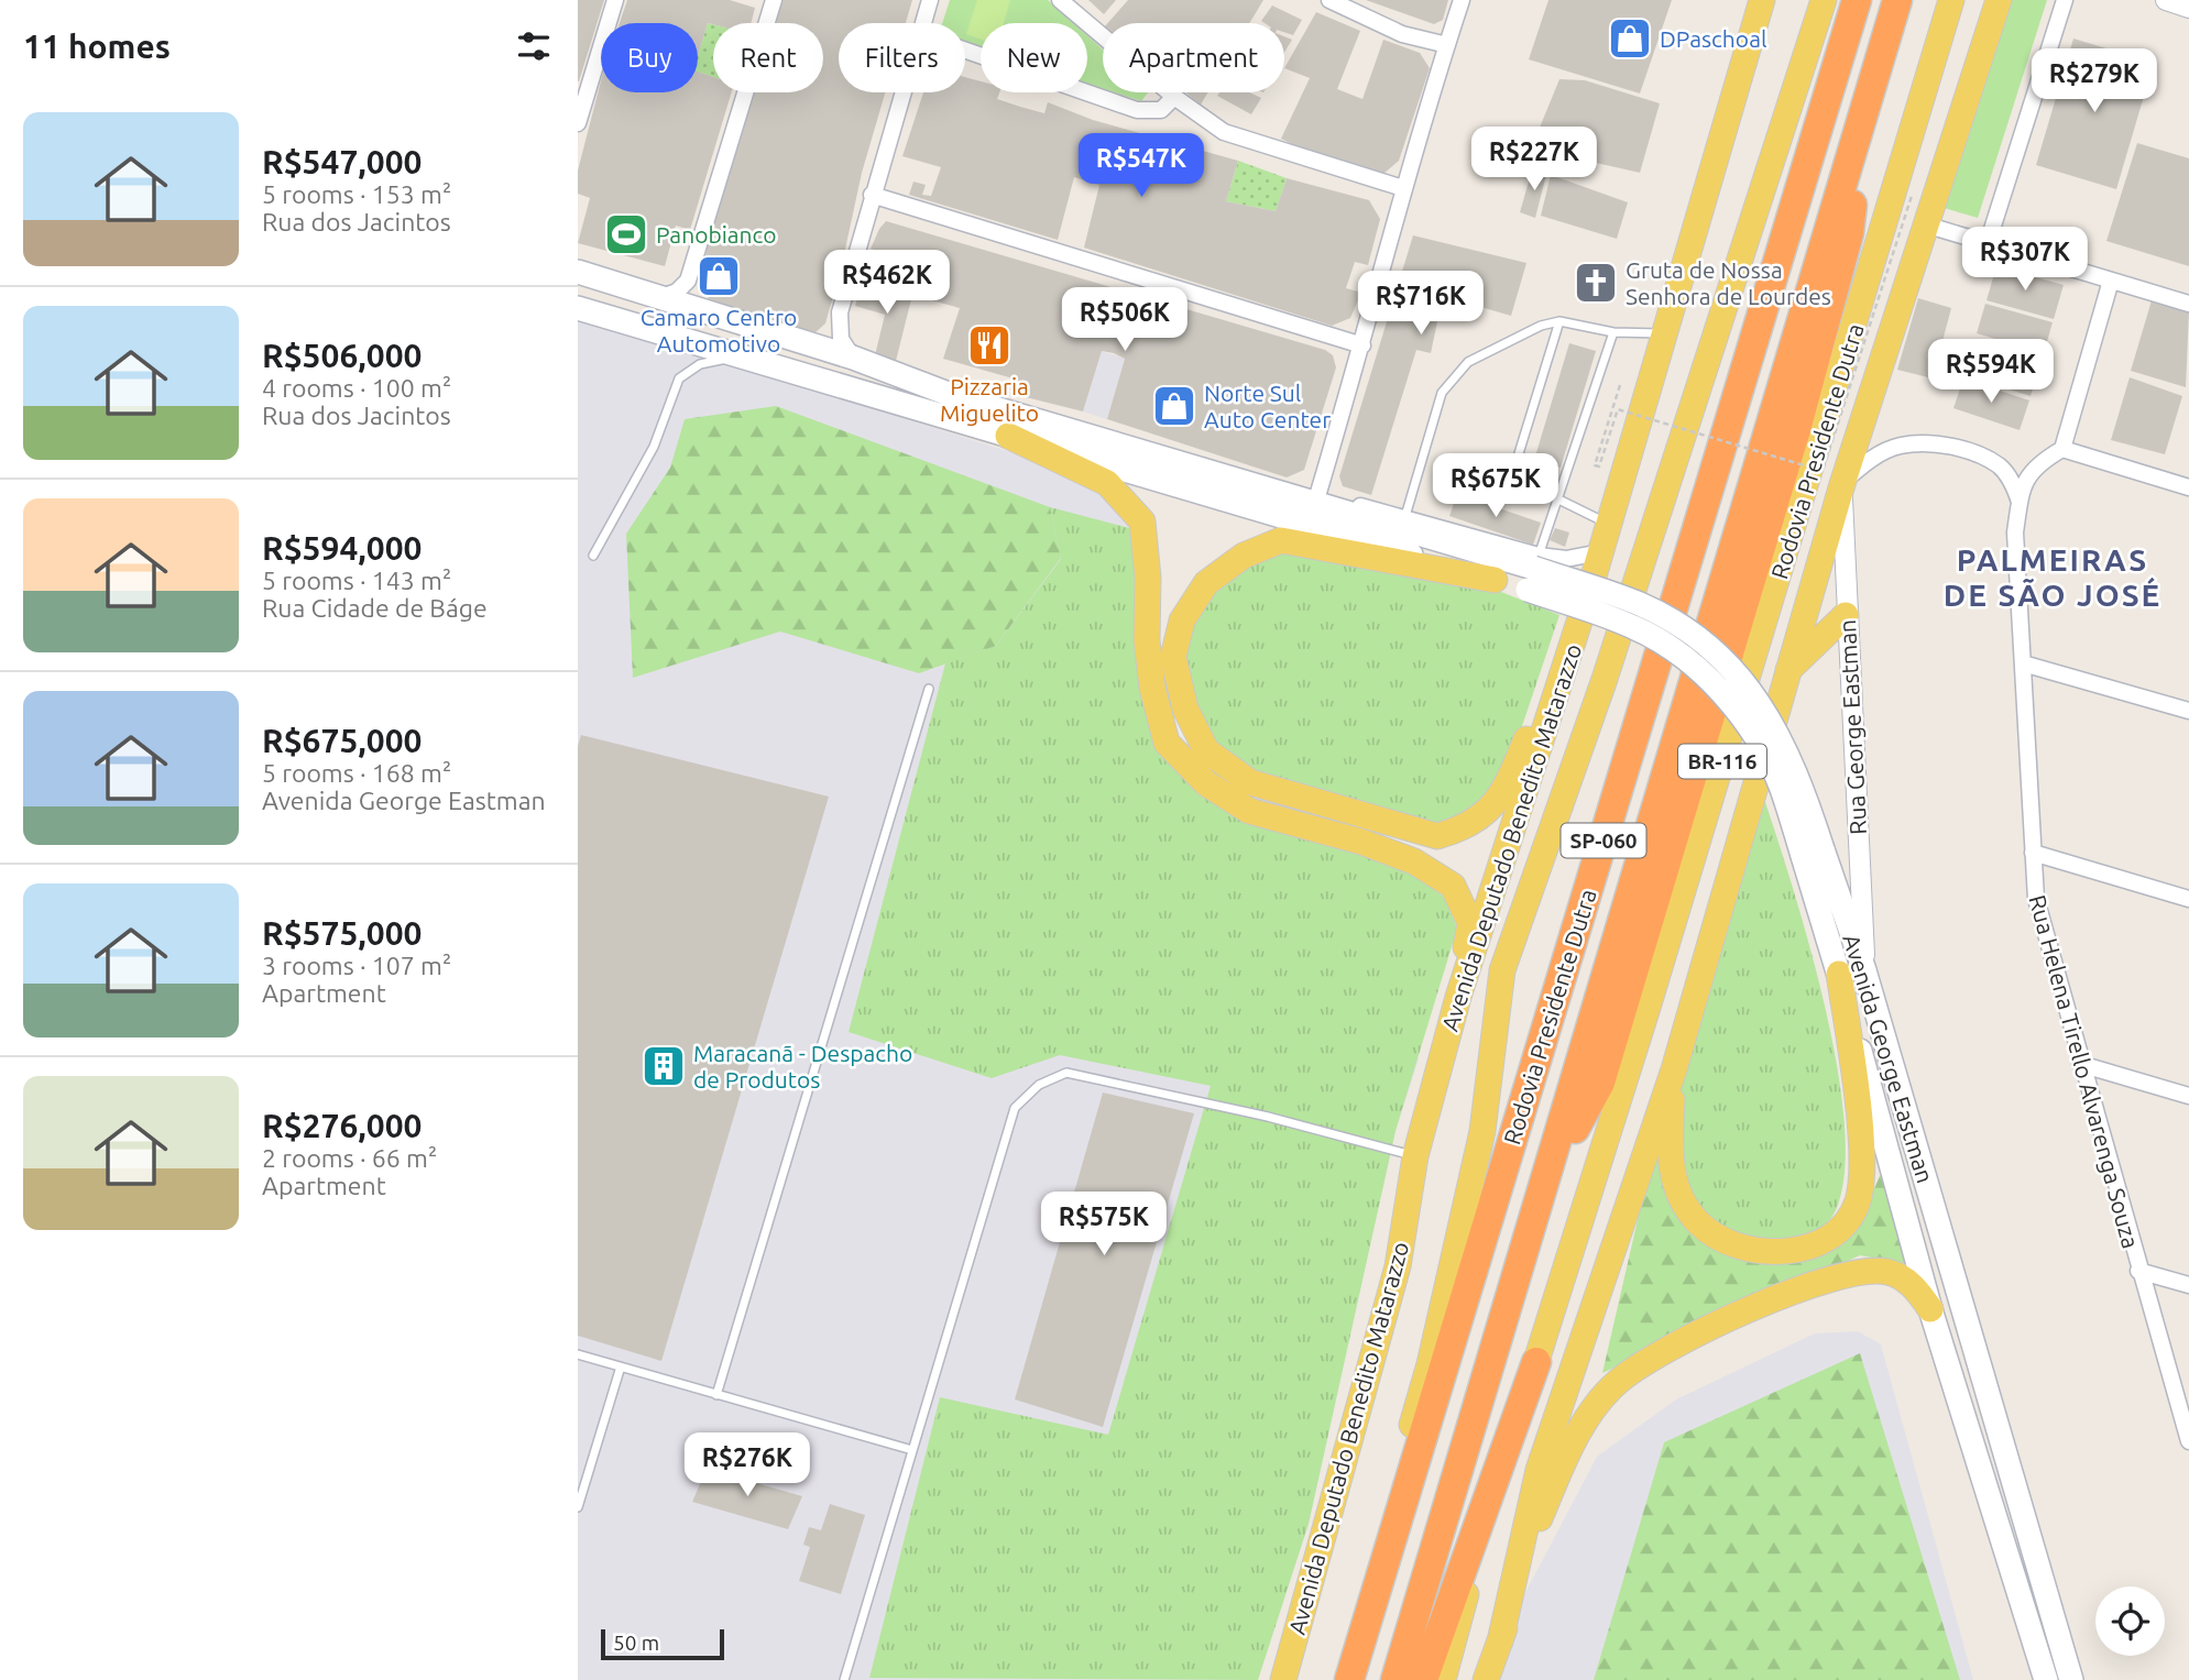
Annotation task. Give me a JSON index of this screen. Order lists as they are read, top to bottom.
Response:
{
  "streets": {
    "highway": ["Rodovia Presidente Dutra", "SP-060"],
    "main road": ["BR-116", "Avenida Deputado Benedito Matarazzo", "Avenida George Eastman"],
    "street": ["Rua George Eastman", "Rua Helena Tirello Alvarenga Souza"]
  },
  "crossings": [
    ["Rua George Eastman", "Avenida George Eastman"]
  ],
  "districts": ["PALMEIRAS DE SÃO JOSÉ"],
  "places": {
    "shop": ["DPaschoal", "Camaro Centro Automotivo", "Norte Sul Auto Center"],
    "sports": ["Panobianco"],
    "church": ["Gruta de Nossa Senhora de Lourdes"],
    "restaurant": ["Pizzaria Miguelito"],
    "building": ["Maracanã - Despacho de Produtos"]
  },
  "scale_bar": "50 m",
  "page": {
    "heading": "11 homes",
    "chip": [
      "Buy",
      "Rent",
      "Filters",
      "New",
      "Apartment"
    ],
    "price": [
      "R$279K",
      "R$227K",
      "R$547K",
      "R$307K",
      "R$462K",
      "R$716K",
      "R$506K",
      "R$594K",
      "R$675K",
      "R$575K",
      "R$276K"
    ],
    "list": [
      {
        "name": "R$547,000",
        "note": "5 rooms · 153 m² · Rua dos Jacintos"
      },
      {
        "name": "R$506,000",
        "note": "4 rooms · 100 m² · Rua dos Jacintos"
      },
      {
        "name": "R$594,000",
        "note": "5 rooms · 143 m² · Rua Cidade de Báge"
      },
      {
        "name": "R$675,000",
        "note": "5 rooms · 168 m² · Avenida George Eastman"
      },
      {
        "name": "R$575,000",
        "note": "3 rooms · 107 m² · Apartment"
      },
      {
        "name": "R$276,000",
        "note": "2 rooms · 66 m² · Apartment"
      }
    ],
    "scale": "50 m"
  }
}
